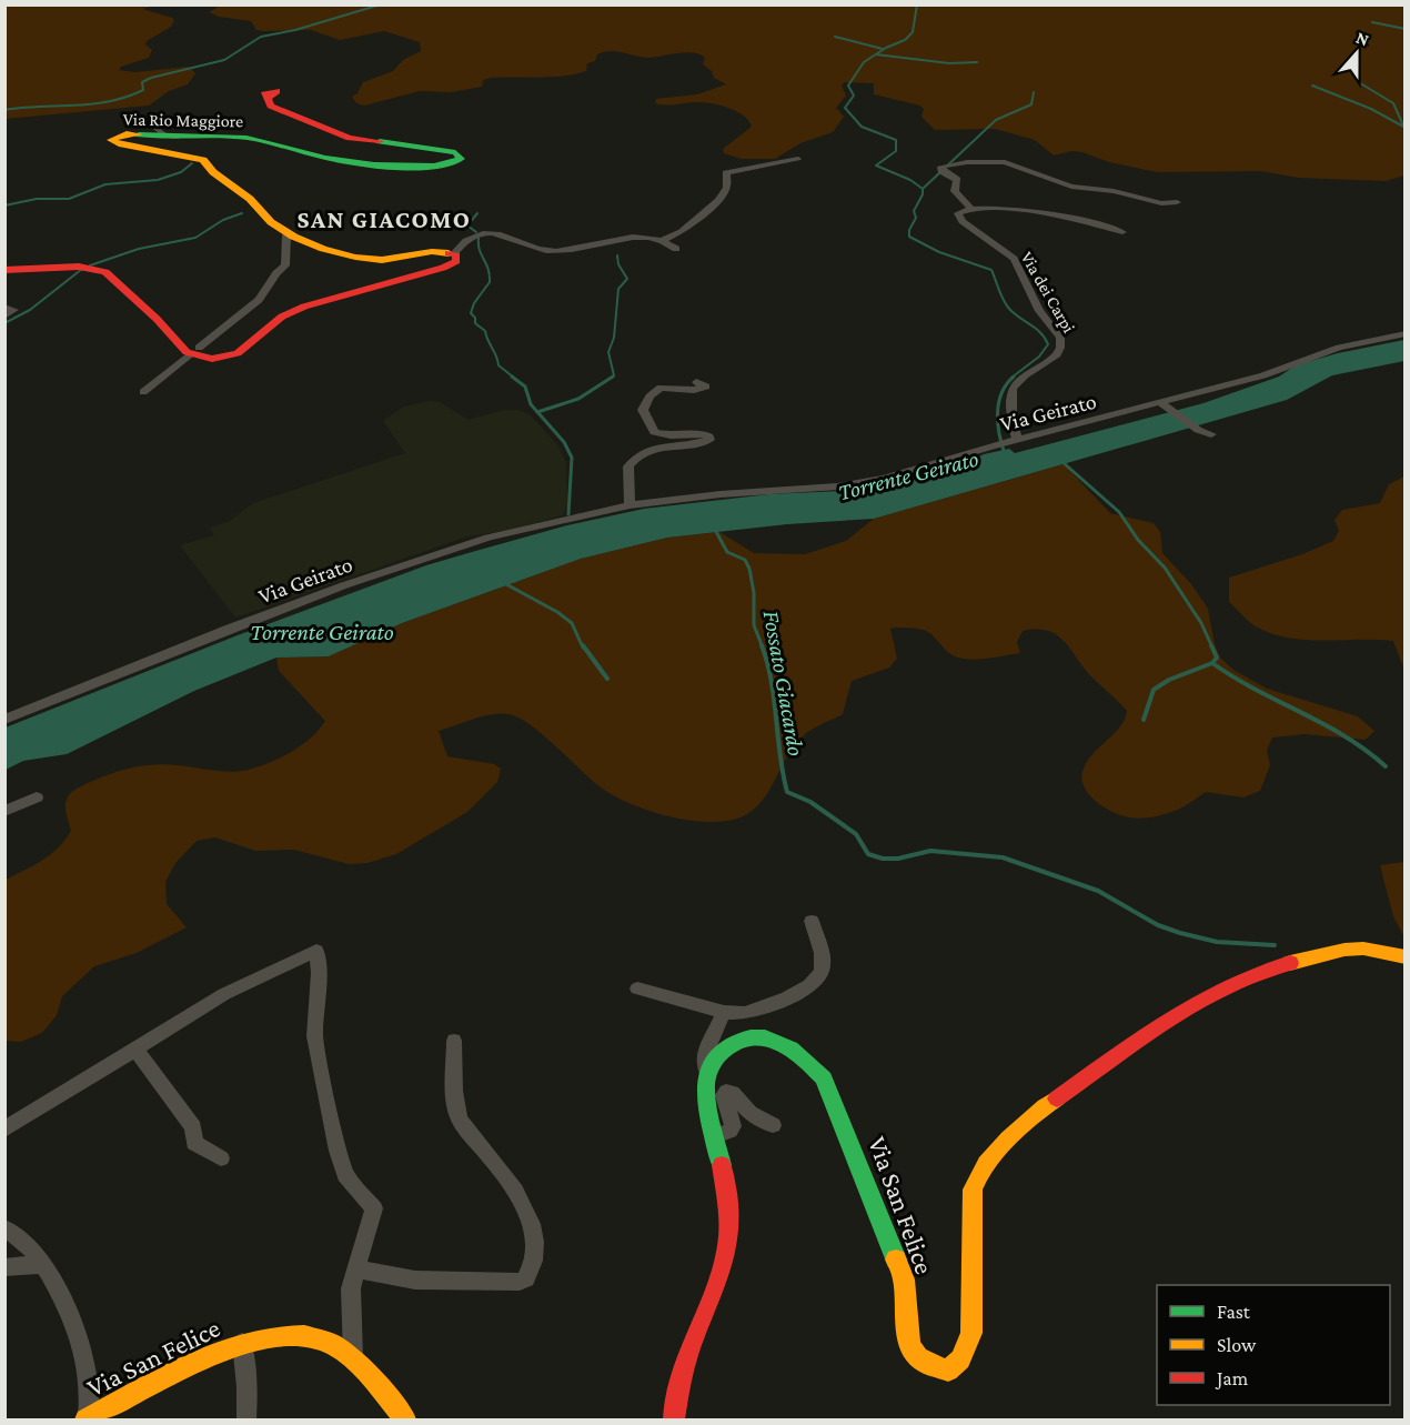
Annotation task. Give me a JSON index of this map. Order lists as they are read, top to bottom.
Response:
{
  "streets": {
    "street": [
      "Via Rio Maggiore",
      "Via dei Carpi",
      "Via Geirato",
      "Via San Felice"
    ]
  },
  "crossings": [
    ["Via dei Carpi", "Via Geirato"]
  ],
  "districts": ["SAN GIACOMO"],
  "water": ["Torrente Geirato", "Fossato Giacardo"],
  "legend": ["Fast", "Slow", "Jam"],
  "north": "top"
}
